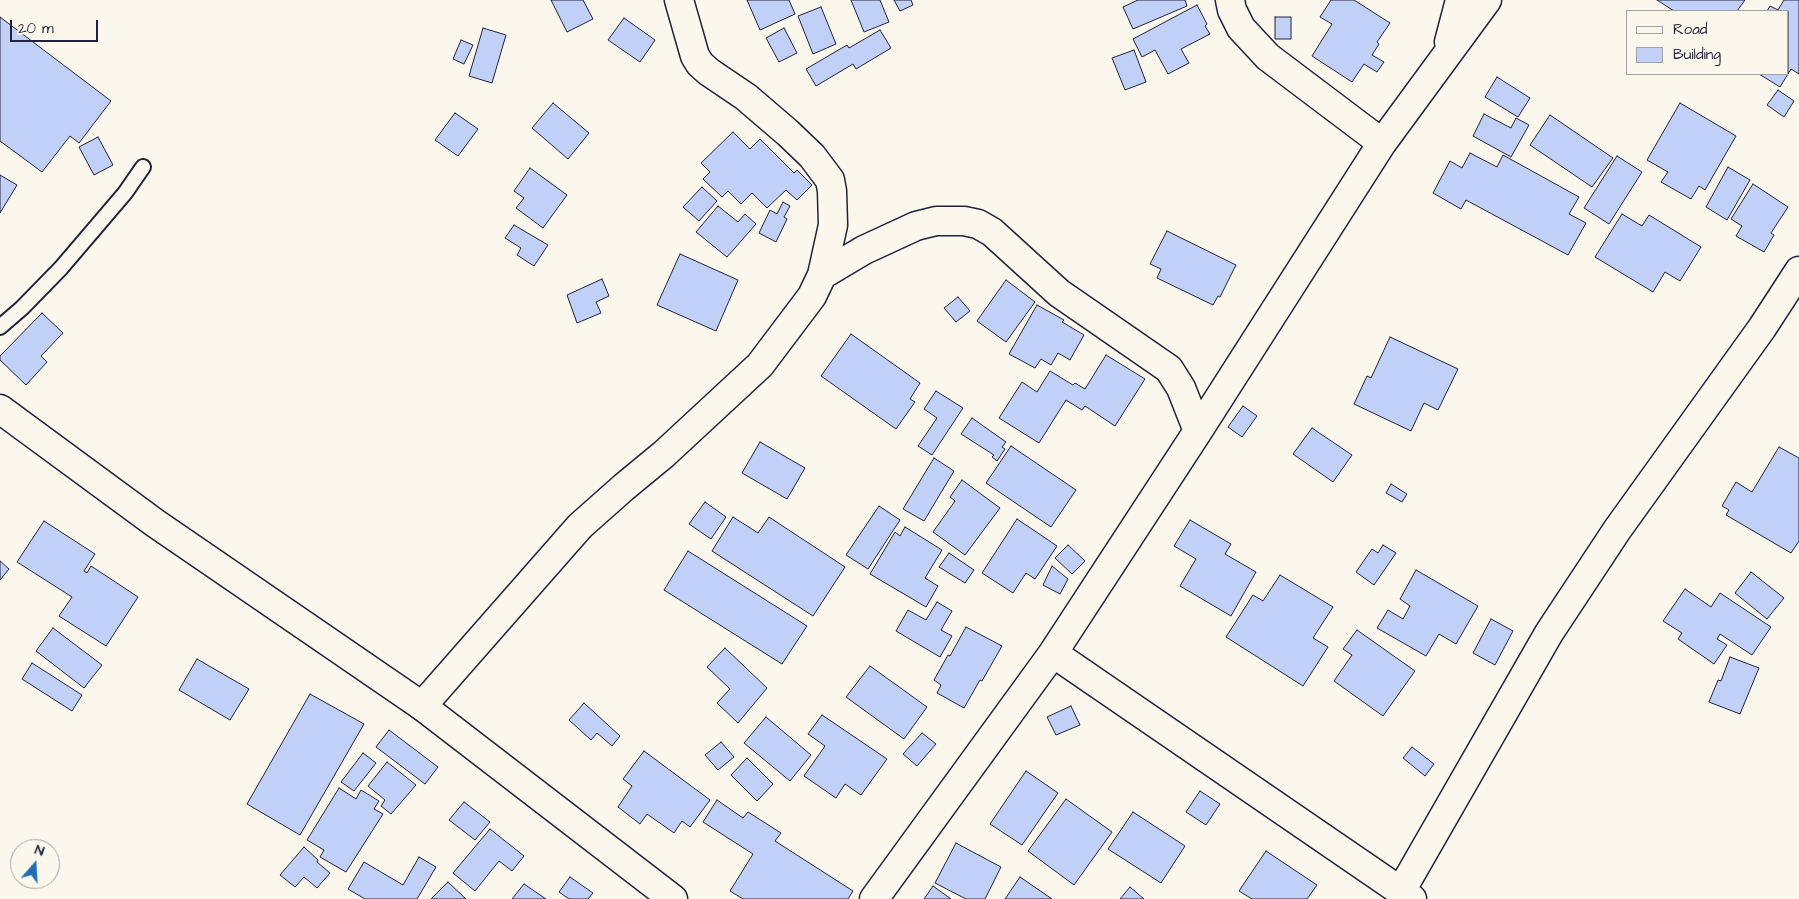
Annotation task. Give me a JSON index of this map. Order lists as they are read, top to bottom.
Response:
{
  "legend": ["Road", "Building"],
  "scale_bar": "20 m",
  "north": "top"
}
